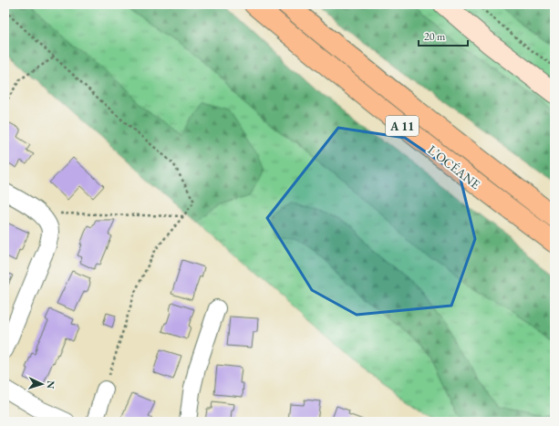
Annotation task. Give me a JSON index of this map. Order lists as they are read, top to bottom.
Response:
{
  "streets": {
    "highway": ["A 11", "L’OCÉANE"]
  },
  "scale_bar": "20 m",
  "north": "right"
}
